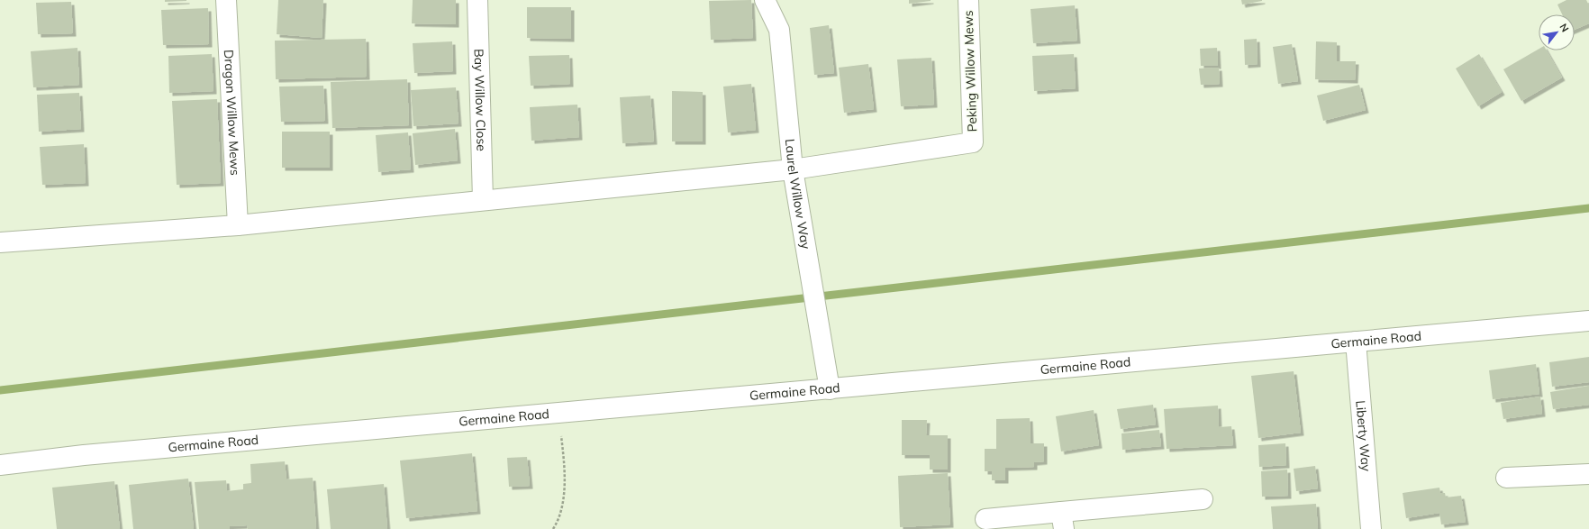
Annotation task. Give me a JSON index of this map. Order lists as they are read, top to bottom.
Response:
{
  "streets": {
    "street": [
      "Peking Willow Mews",
      "Bay Willow Close",
      "Dragon Willow Mews",
      "Laurel Willow Way",
      "Germaine Road",
      "Liberty Way"
    ]
  },
  "crossings": [
    ["Peking Willow Mews", "Laurel Willow Way"],
    ["Laurel Willow Way", "Germaine Road"],
    ["Germaine Road", "Liberty Way"]
  ],
  "north": "top right"
}
